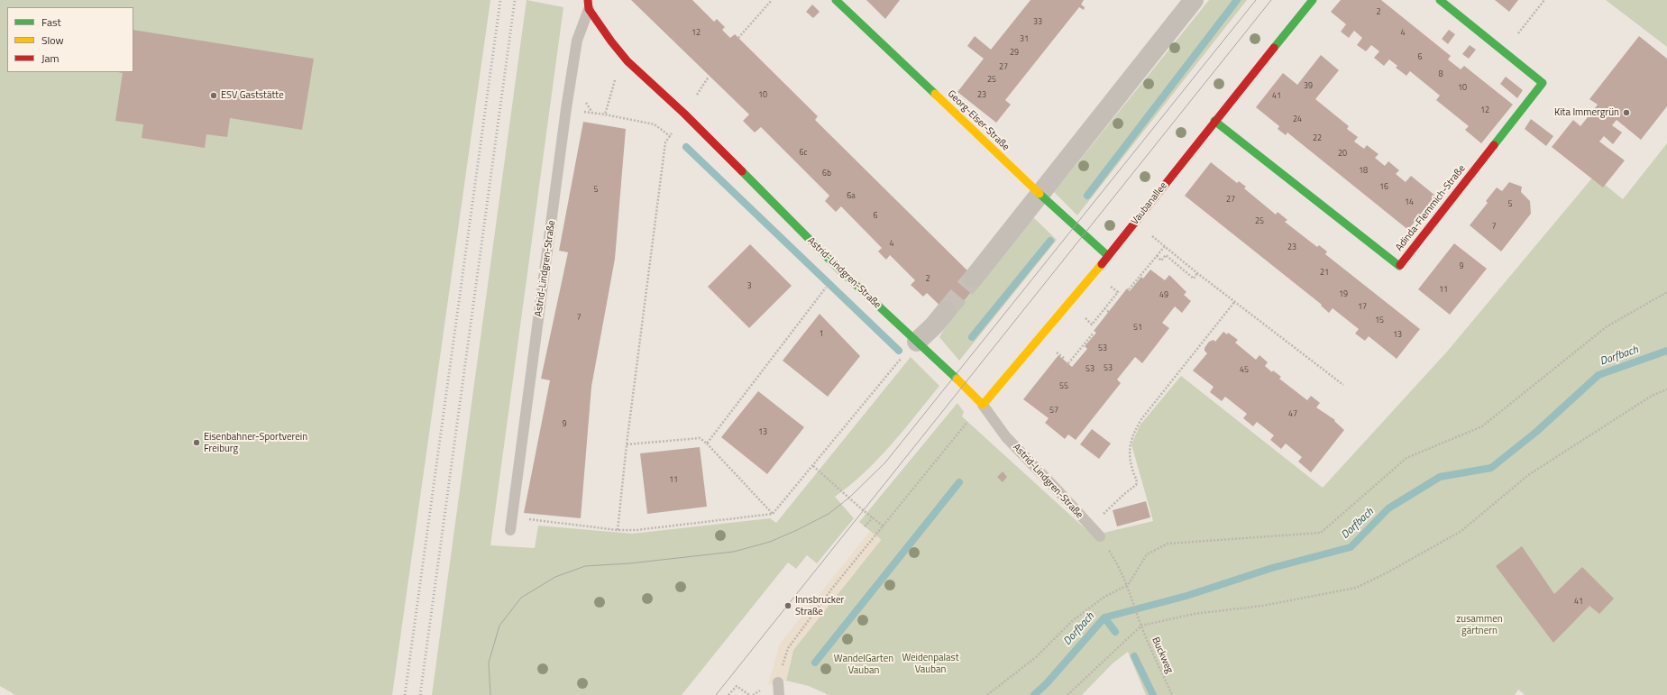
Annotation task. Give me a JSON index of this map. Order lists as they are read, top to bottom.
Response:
{
  "streets": {
    "street": [
      "Georg-Elser-Straße",
      "Vaubanallee",
      "Adinda-Flemmich-Straße",
      "Astrid-Lindgren-Straße"
    ],
    "path": ["Buckweg"]
  },
  "crossings": [
    ["Georg-Elser-Straße", "Vaubanallee"],
    ["Vaubanallee", "Adinda-Flemmich-Straße"],
    ["Vaubanallee", "Astrid-Lindgren-Straße"],
    ["Astrid-Lindgren-Straße", "Buckweg"]
  ],
  "water": ["Dorfbach"],
  "parks": ["zusammen gärtnern", "Weidenpalast Vauban", "WandelGarten Vauban"],
  "places": [
    "ESV Gaststätte",
    "Kita Immergrün",
    "Eisenbahner-Sportverein Freiburg",
    "Innsbrucker Straße"
  ],
  "house_numbers": [
    "2",
    "33",
    "12",
    "4",
    "31",
    "29",
    "6",
    "27",
    "8",
    "25",
    "39",
    "10",
    "10",
    "23",
    "41",
    "12",
    "24",
    "22",
    "6c",
    "20",
    "18",
    "6b",
    "16",
    "5",
    "6a",
    "27",
    "14",
    "5",
    "6",
    "25",
    "7",
    "4",
    "23",
    "9",
    "21",
    "2",
    "3",
    "11",
    "19",
    "49",
    "17",
    "7",
    "15",
    "51",
    "1",
    "13",
    "53",
    "53",
    "53",
    "45",
    "55",
    "57",
    "47",
    "9",
    "13",
    "11",
    "41"
  ],
  "legend": ["Fast", "Slow", "Jam"]
}
